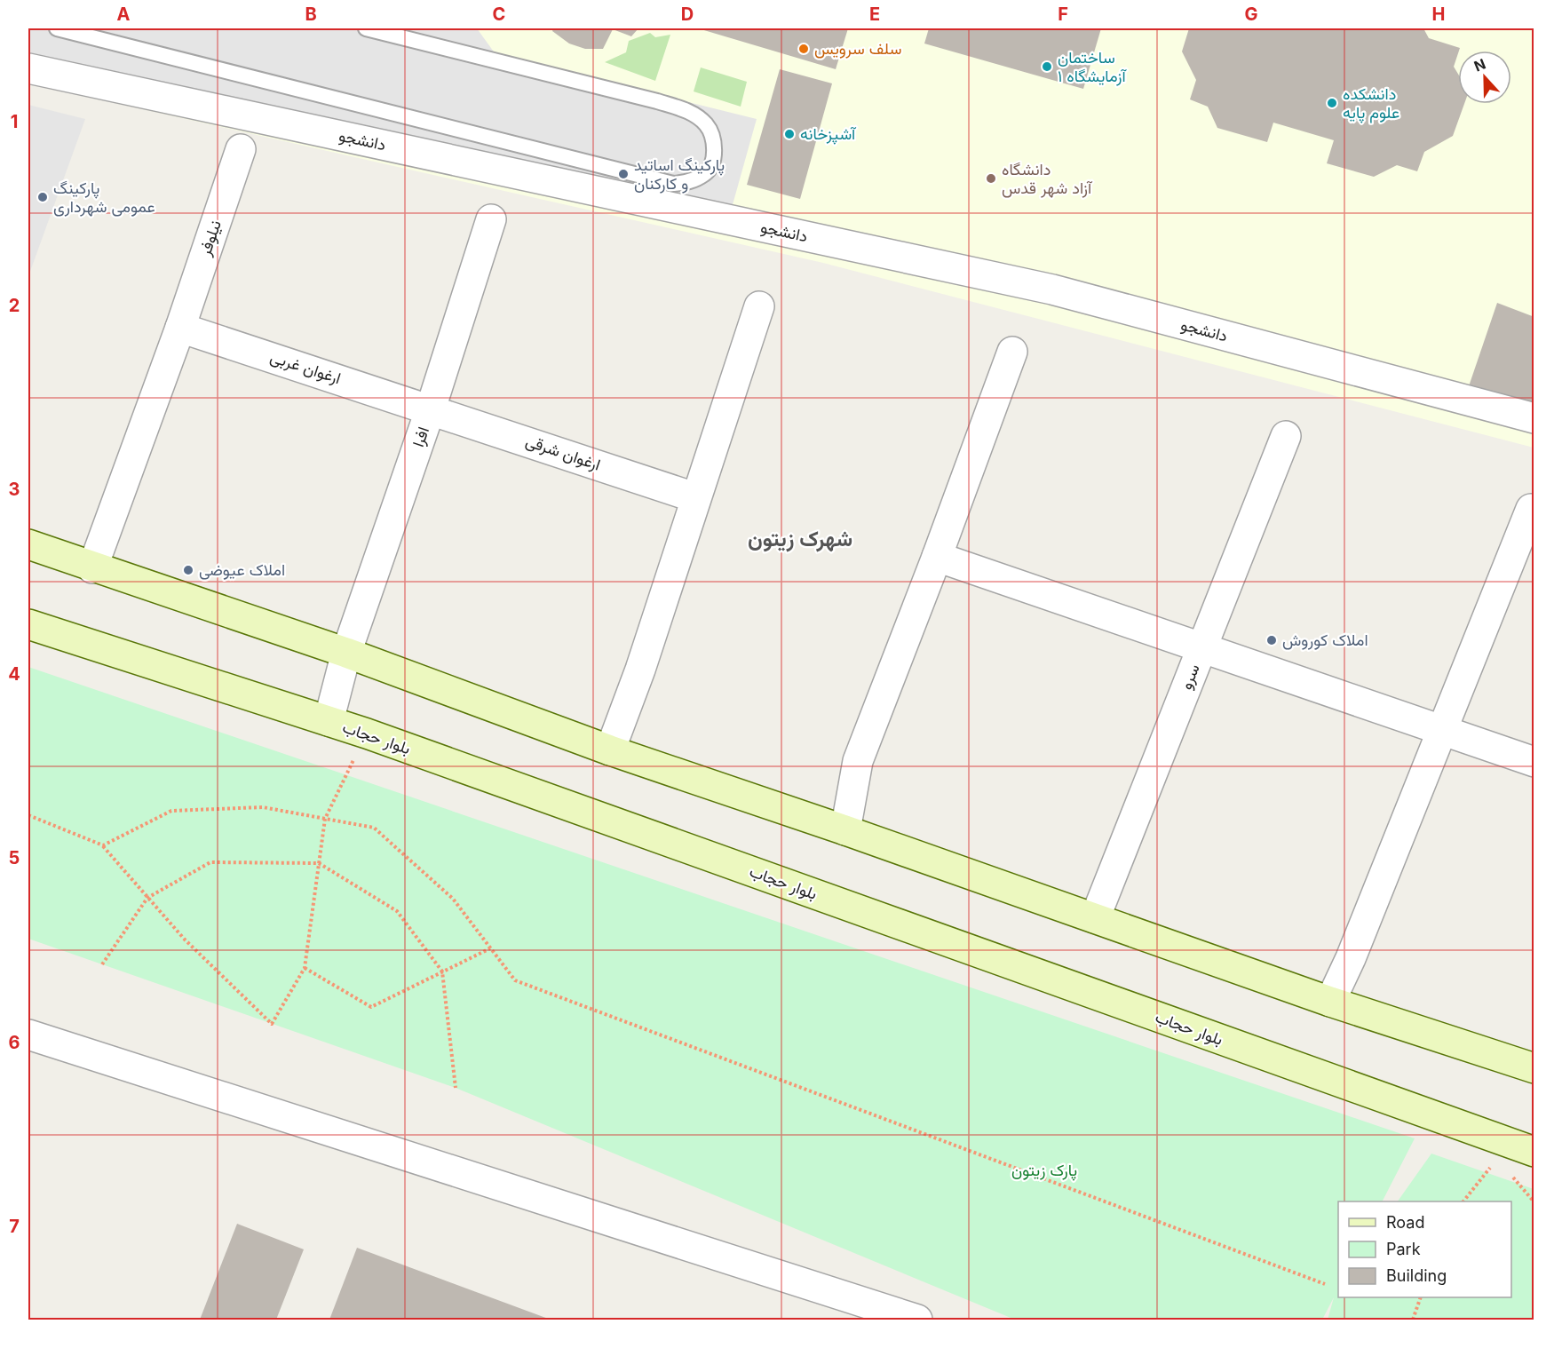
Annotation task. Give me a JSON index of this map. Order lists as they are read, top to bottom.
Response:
{
  "streets": {
    "main road": ["بلوار حجاب"],
    "street": [
      "دانشجو",
      "نیلوفر",
      "ارغوان غربی",
      "افرا",
      "ارغوان شرقی",
      "سرو"
    ]
  },
  "crossings": [
    ["نیلوفر", "ارغوان غربی"],
    ["ارغوان غربی", "افرا"],
    ["ارغوان غربی", "ارغوان شرقی"],
    ["افرا", "ارغوان شرقی"],
    ["افرا", "بلوار حجاب"]
  ],
  "districts": ["شهرک زیتون"],
  "parks": ["پارک زیتون"],
  "places": [
    "سلف سرویس",
    "ساختمان آزمایشگاه ۱",
    "دانشکده علوم پایه",
    "آشپزخانه",
    "پارکینگ اساتید و کارکنان",
    "دانشگاه آزاد شهر قدس",
    "پارکینگ عمومی شهرداری",
    "املاک عیوضی",
    "املاک کوروش"
  ],
  "legend": ["Road", "Park", "Building"],
  "north": "top",
  "grid": {
    "columns": [
      "A",
      "B",
      "C",
      "D",
      "E",
      "F",
      "G",
      "H"
    ],
    "rows": [
      "1",
      "2",
      "3",
      "4",
      "5",
      "6",
      "7"
    ]
  }
}
